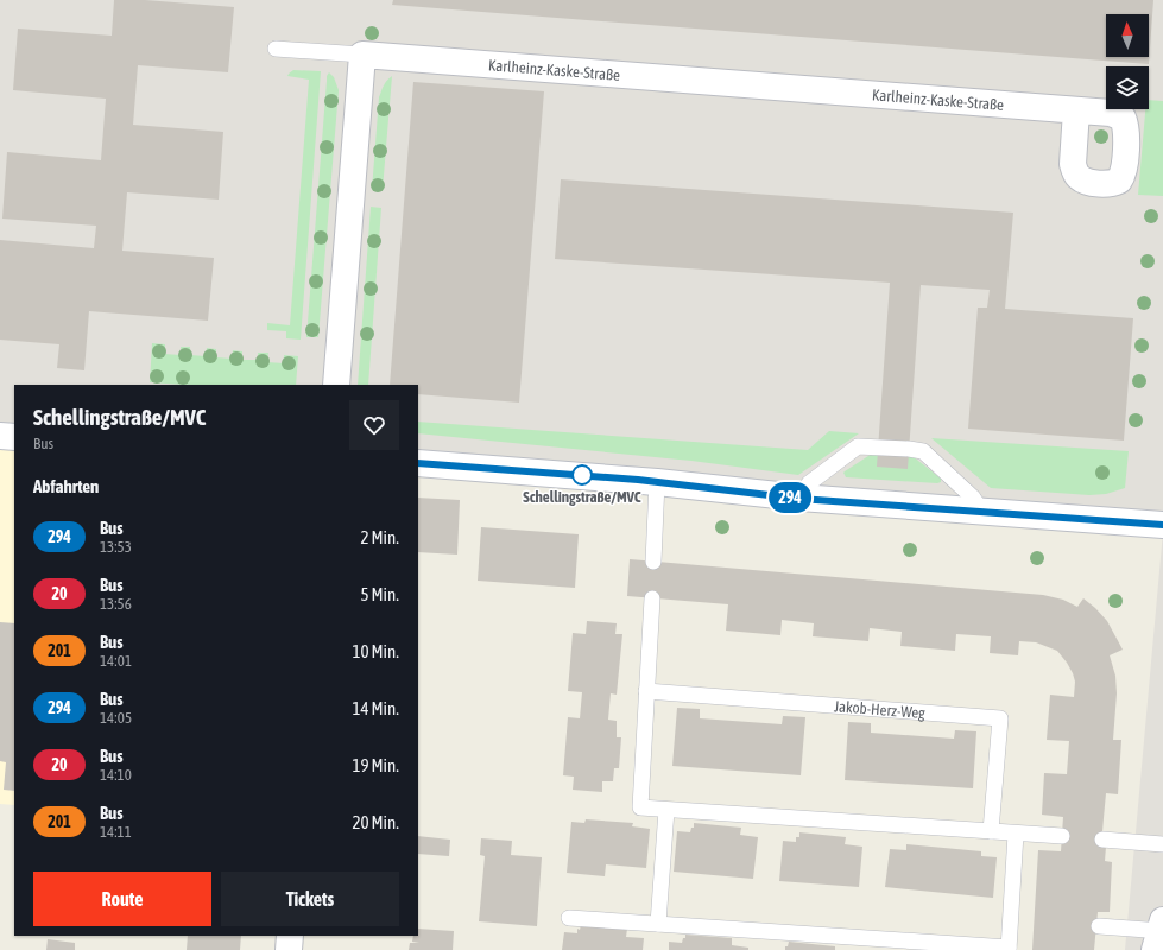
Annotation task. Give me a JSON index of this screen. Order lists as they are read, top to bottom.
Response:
{
  "streets": {
    "street": ["Karlheinz-Kaske-Straße"],
    "lane": ["Jakob-Herz-Weg"]
  },
  "places": ["Schellingstraße/MVC"],
  "lines": ["bus line 294"],
  "north": "top",
  "page": {
    "on_map": "294",
    "heading": [
      ["Schellingstraße/MVC", "Bus"],
      "Abfahrten"
    ],
    "list": [
      {
        "mark": "294",
        "name": "Bus",
        "note": "13:53",
        "value": "2 Min."
      },
      {
        "mark": "20",
        "name": "Bus",
        "note": "13:56",
        "value": "5 Min."
      },
      {
        "mark": "201",
        "name": "Bus",
        "note": "14:01",
        "value": "10 Min."
      },
      {
        "mark": "294",
        "name": "Bus",
        "note": "14:05",
        "value": "14 Min."
      },
      {
        "mark": "20",
        "name": "Bus",
        "note": "14:10",
        "value": "19 Min."
      },
      {
        "mark": "201",
        "name": "Bus",
        "note": "14:11",
        "value": "20 Min."
      }
    ],
    "buttons": ["Route", "Tickets"]
  }
}
